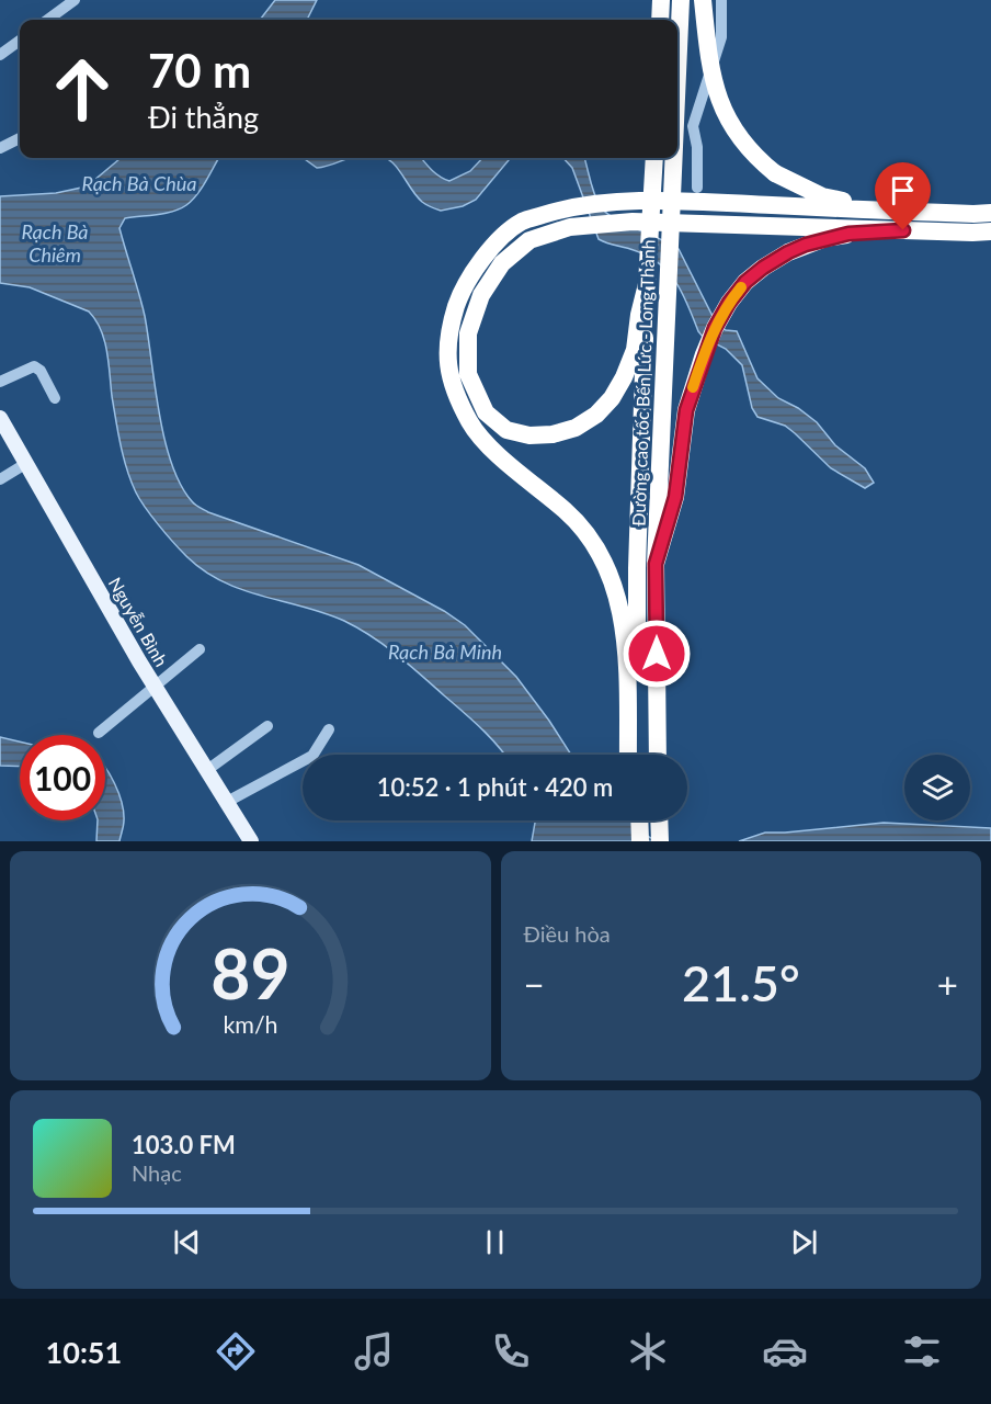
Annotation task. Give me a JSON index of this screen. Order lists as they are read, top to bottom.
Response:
{
  "streets": {
    "highway": ["Đường cao tốc Bến Lức - Long Thành"],
    "main road": ["Nguyễn Bình"]
  },
  "water": ["Rạch Bà Chùa", "Rạch Bà Chiêm", "Rạch Bà Minh"],
  "page": {
    "turn": ["70 m", "Đi thẳng"],
    "limit": "100",
    "trip": "10:52 · 1 phút · 420 m",
    "tile": "Điều hòa",
    "heat": ["−", "21.5°", "+"],
    "song": ["103.0 FM", "Nhạc"],
    "tabs": "10:51",
    "gauge": ["89", "km/h"]
  }
}
